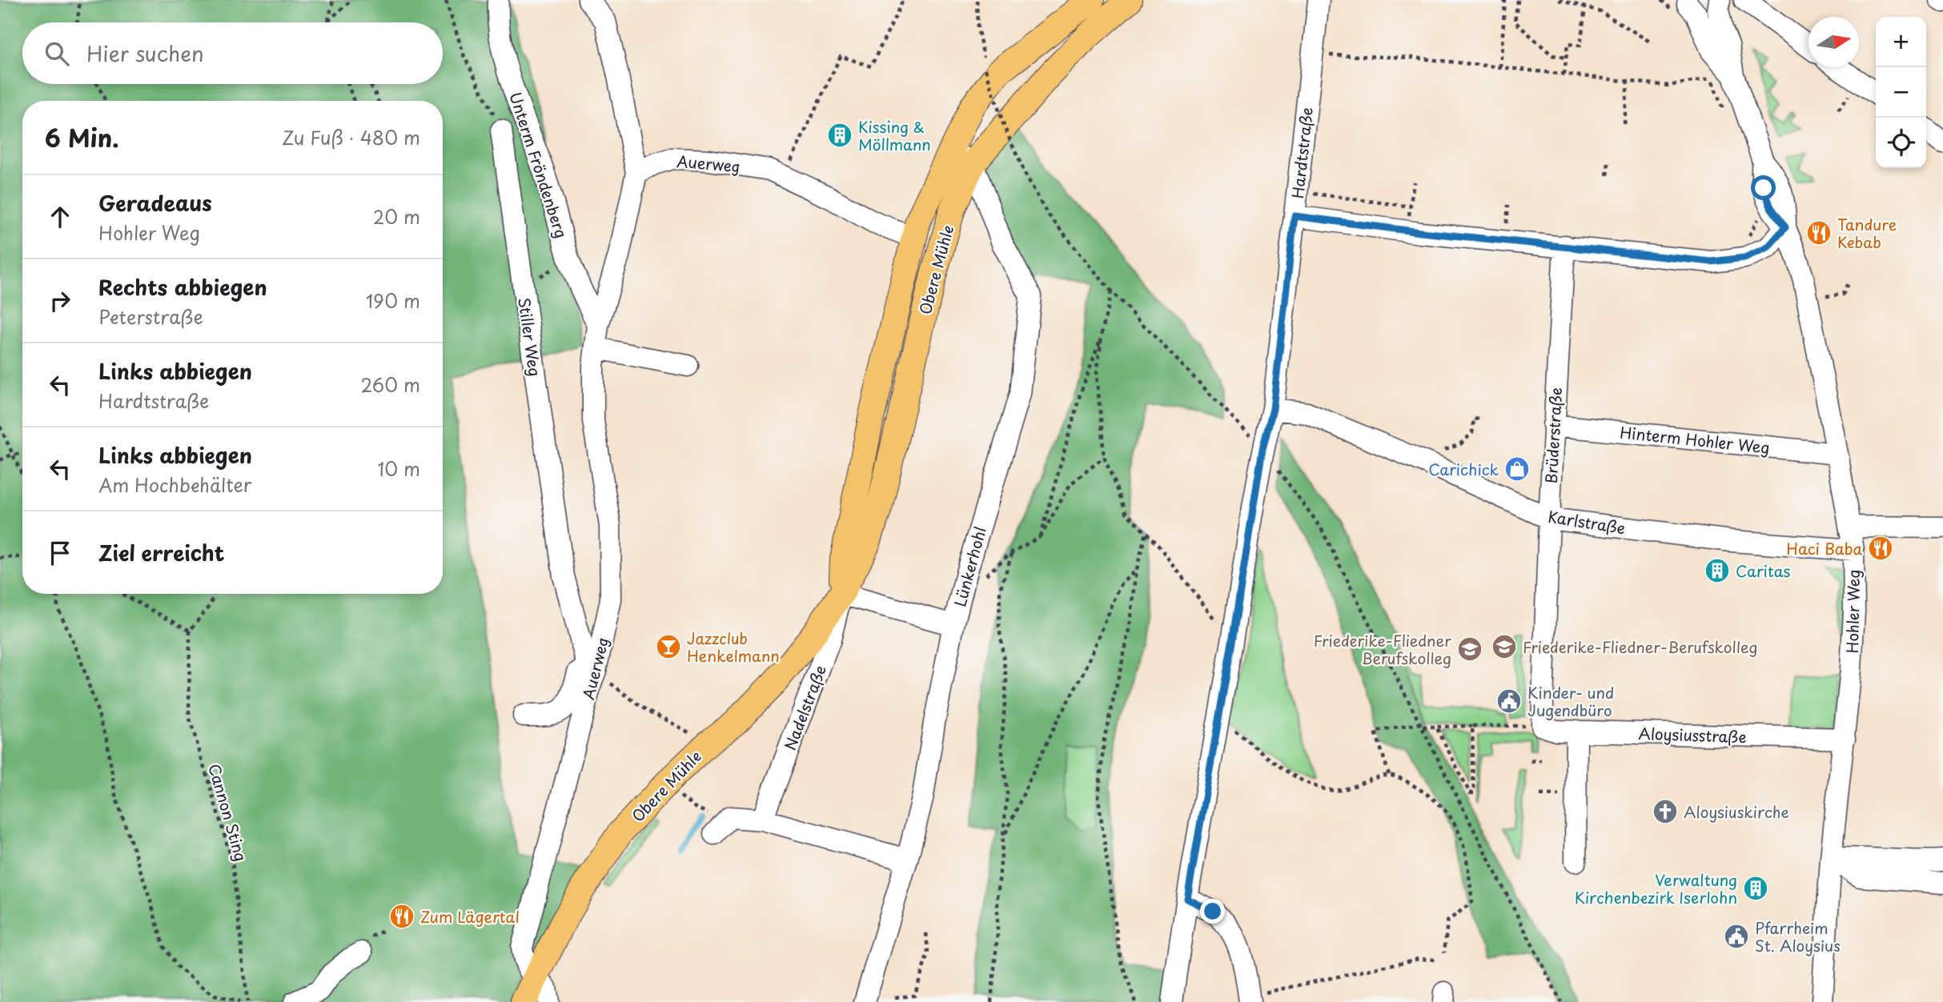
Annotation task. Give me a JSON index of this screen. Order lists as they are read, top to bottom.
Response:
{
  "streets": {
    "main road": ["Obere Mühle"],
    "street": [
      "Hardtstraße",
      "Auerweg",
      "Unterm Fröndenberg",
      "Stiller Weg",
      "Brüderstraße",
      "Hinterm Hohler Weg",
      "Karlstraße",
      "Lünkerhohl",
      "Hohler Weg",
      "Nadelstraße",
      "Aloysiusstraße"
    ],
    "path": ["Cannon Sting"]
  },
  "crossings": [
    ["Hardtstraße", "Karlstraße"],
    ["Auerweg", "Unterm Fröndenberg"],
    ["Auerweg", "Obere Mühle"],
    ["Auerweg", "Stiller Weg"],
    ["Obere Mühle", "Lünkerhohl"],
    ["Obere Mühle", "Nadelstraße"],
    ["Brüderstraße", "Hinterm Hohler Weg"],
    ["Brüderstraße", "Karlstraße"],
    ["Brüderstraße", "Aloysiusstraße"],
    ["Hinterm Hohler Weg", "Hohler Weg"],
    ["Karlstraße", "Hohler Weg"],
    ["Hohler Weg", "Aloysiusstraße"]
  ],
  "places": {
    "building": ["Kissing & Möllmann", "Caritas", "Verwaltung Kirchenbezirk Iserlohn"],
    "restaurant": ["Tandure Kebab", "Haci Baba", "Zum Lägertal"],
    "shop": ["Carichick"],
    "bar": ["Jazzclub Henkelmann"],
    "school or university": ["Friederike-Fliedner-Berufskolleg", "Friederike-Fliedner Berufskolleg"],
    "public building": ["Kinder- und Jugendbüro", "Pfarrheim St. Aloysius"],
    "church": ["Aloysiuskirche"]
  },
  "north": "right",
  "page": {
    "map_buttons": ["+", "−"],
    "search": "Hier suchen",
    "heading": ["6 Min.", "Zu Fuß · 480 m"],
    "list": [
      ["Geradeaus", "Hohler Weg", "20 m"],
      ["Rechts abbiegen", "Peterstraße", "190 m"],
      ["Links abbiegen", "Hardtstraße", "260 m"],
      ["Links abbiegen", "Am Hochbehälter", "10 m"],
      "Ziel erreicht"
    ]
  }
}
